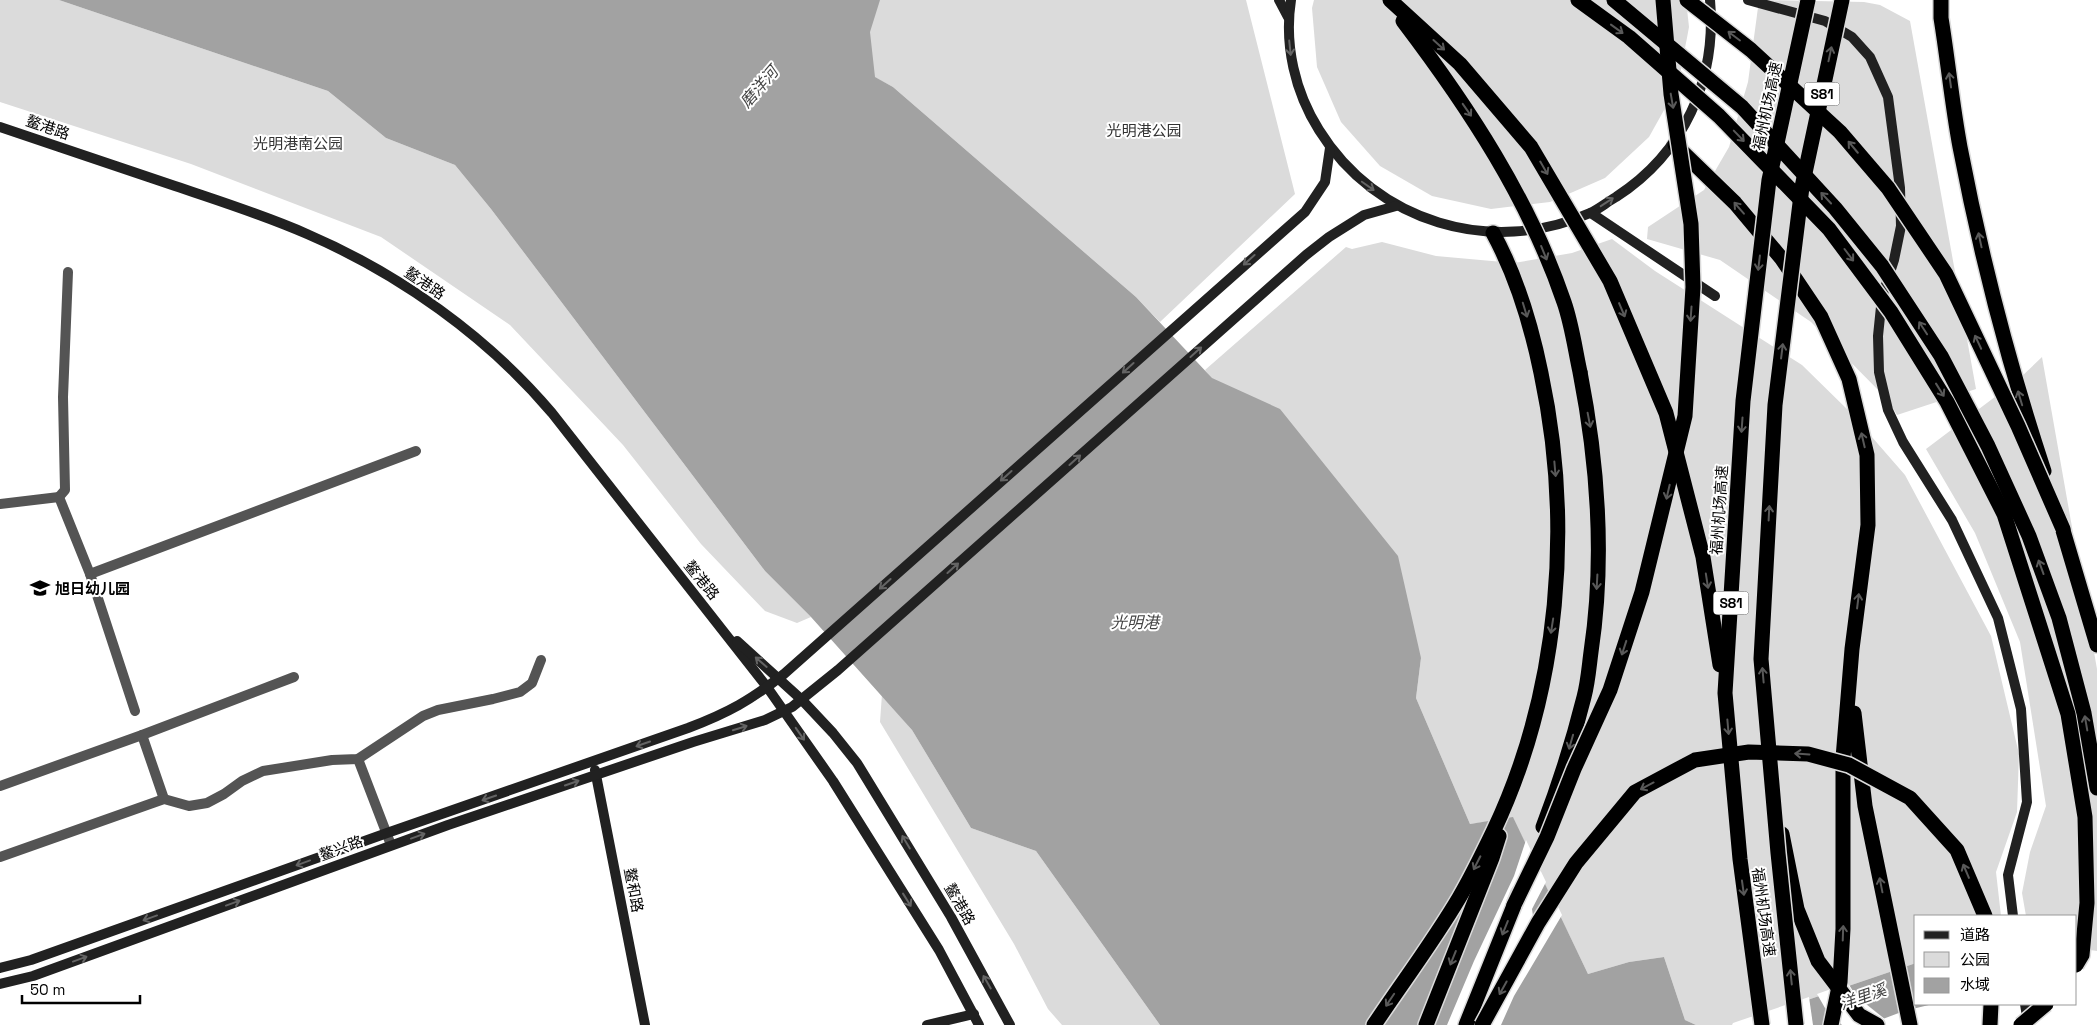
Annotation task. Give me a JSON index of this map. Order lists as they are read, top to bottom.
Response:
{
  "streets": {
    "highway": ["S81", "福州机场高速"],
    "main road": ["鳌港路", "鳌兴路", "鳌和路"]
  },
  "crossings": [
    ["鳌港路", "鳌兴路"],
    ["鳌兴路", "鳌和路"]
  ],
  "water": ["磨洋河", "光明港", "洋里溪"],
  "parks": ["光明港公园", "光明港南公园"],
  "places": {
    "school or university": ["旭日幼儿园"]
  },
  "legend": ["道路", "公园", "水域"],
  "scale_bar": "50 m"
}
